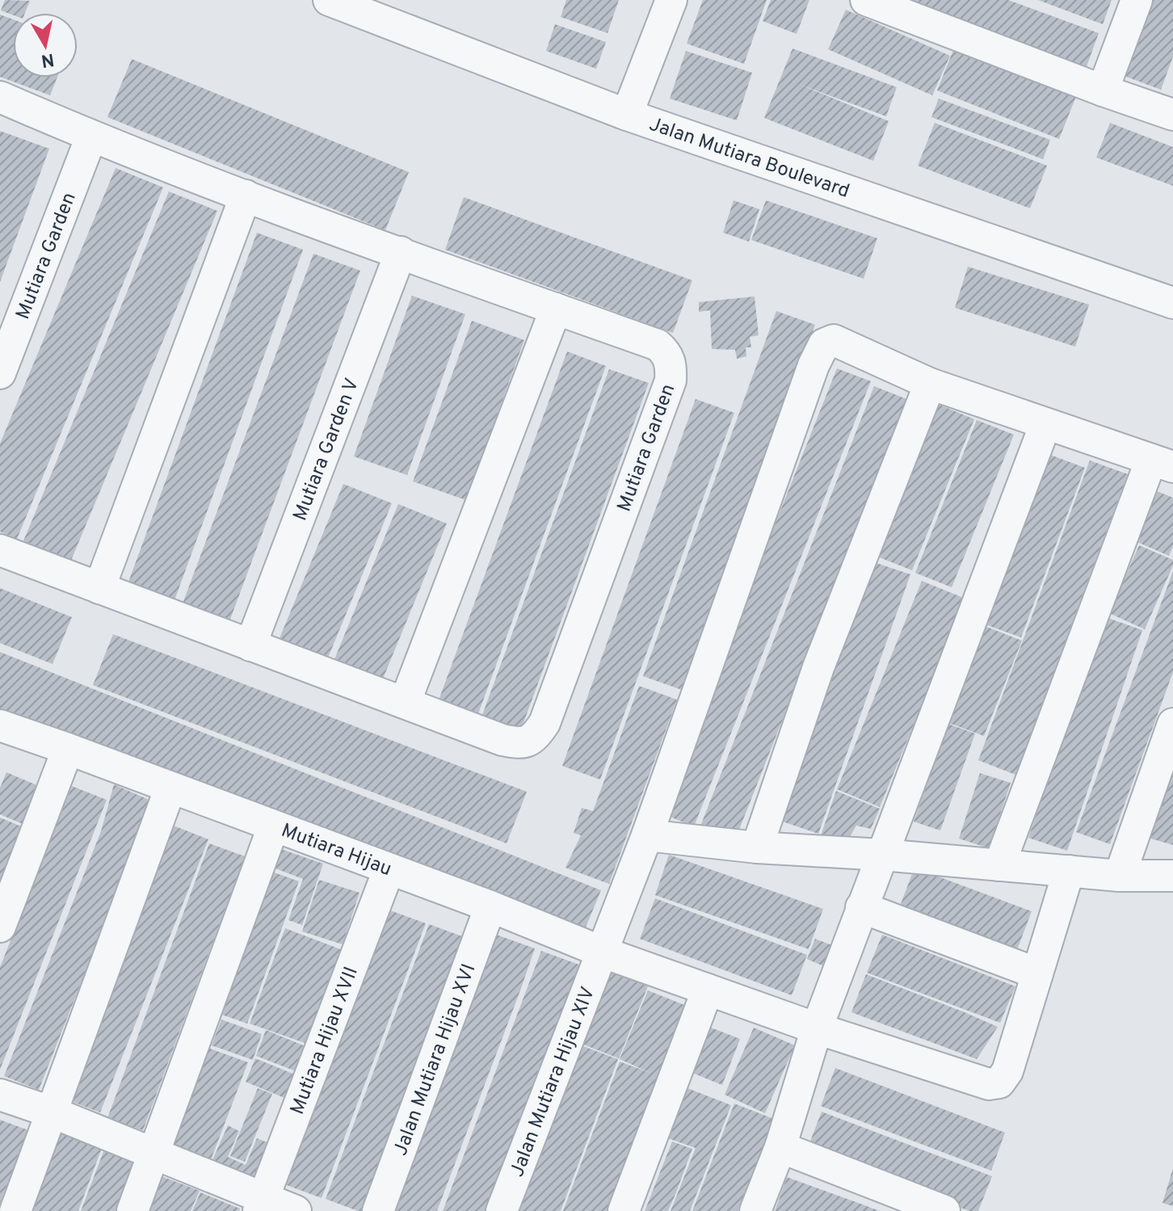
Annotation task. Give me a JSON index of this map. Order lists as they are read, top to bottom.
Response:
{
  "streets": {
    "street": [
      "Jalan Mutiara Boulevard",
      "Mutiara Garden",
      "Mutiara Garden V",
      "Mutiara Hijau",
      "Mutiara Hijau XVII",
      "Jalan Mutiara Hijau XVI",
      "Jalan Mutiara Hijau XIV"
    ]
  },
  "crossings": [
    ["Mutiara Garden", "Mutiara Garden V"],
    ["Mutiara Hijau", "Mutiara Hijau XVII"],
    ["Mutiara Hijau", "Jalan Mutiara Hijau XVI"],
    ["Mutiara Hijau", "Jalan Mutiara Hijau XIV"]
  ],
  "north": "bottom"
}
